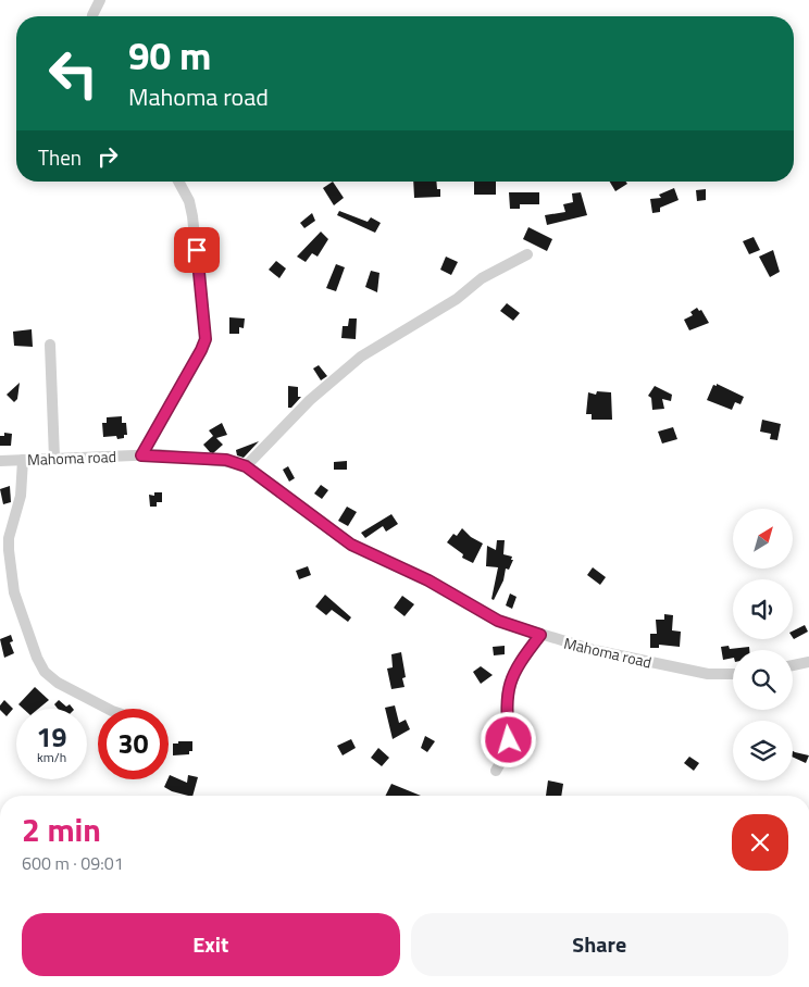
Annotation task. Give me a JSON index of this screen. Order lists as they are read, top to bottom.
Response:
{
  "streets": {
    "street": ["Mahoma road"]
  },
  "north": "top right",
  "page": {
    "turn": ["90 m", "Mahoma road"],
    "then": "Then",
    "speed": "19 km/h",
    "limit": "30",
    "heading": ["2 min", "600 m · 09:01"],
    "buttons": ["Exit", "Share"]
  }
}
